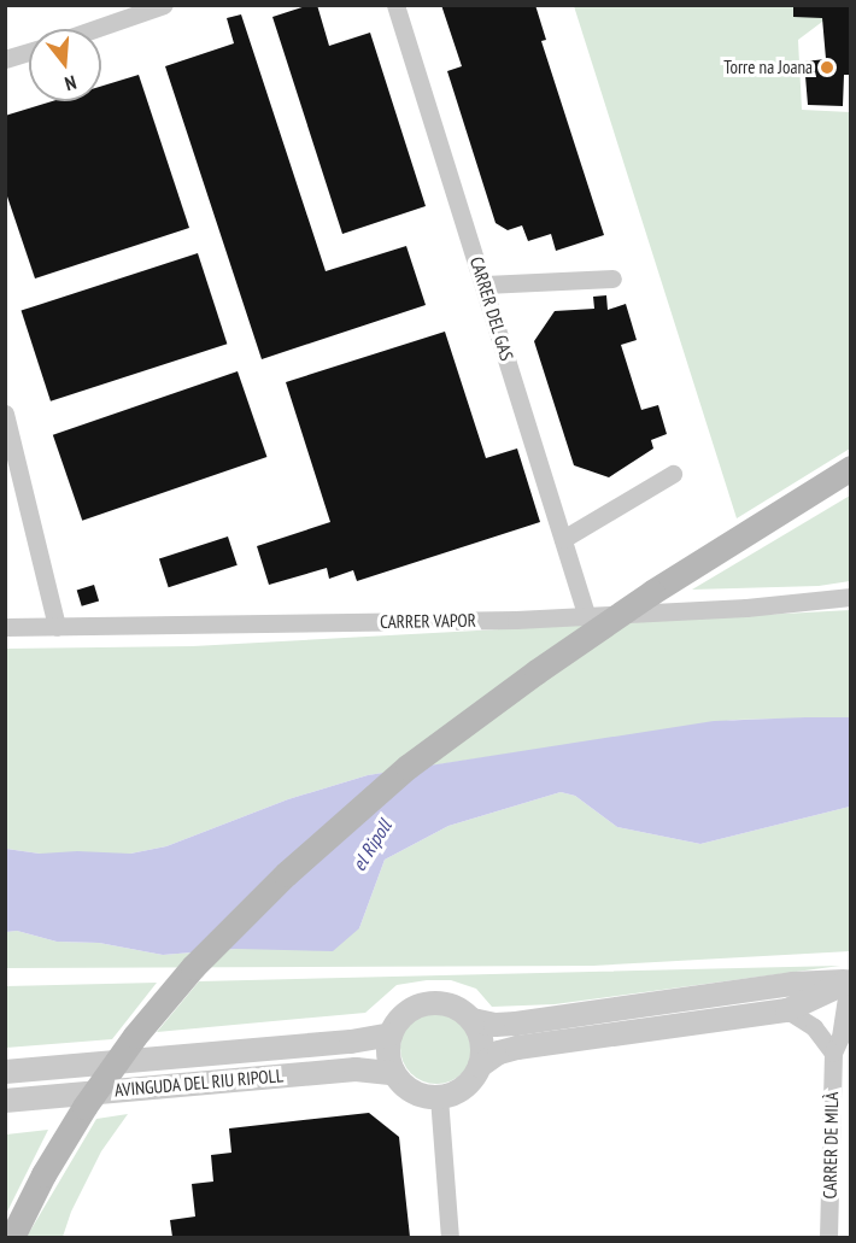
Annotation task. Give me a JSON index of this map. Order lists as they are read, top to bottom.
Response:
{
  "streets": {
    "street": [
      "CARRER DEL GAS",
      "CARRER VAPOR",
      "AVINGUDA DEL RIU RIPOLL",
      "CARRER DE MILÀ"
    ]
  },
  "crossings": [
    ["CARRER DEL GAS", "CARRER VAPOR"]
  ],
  "water": ["el Ripoll"],
  "places": ["Torre na Joana"],
  "north": "bottom"
}
